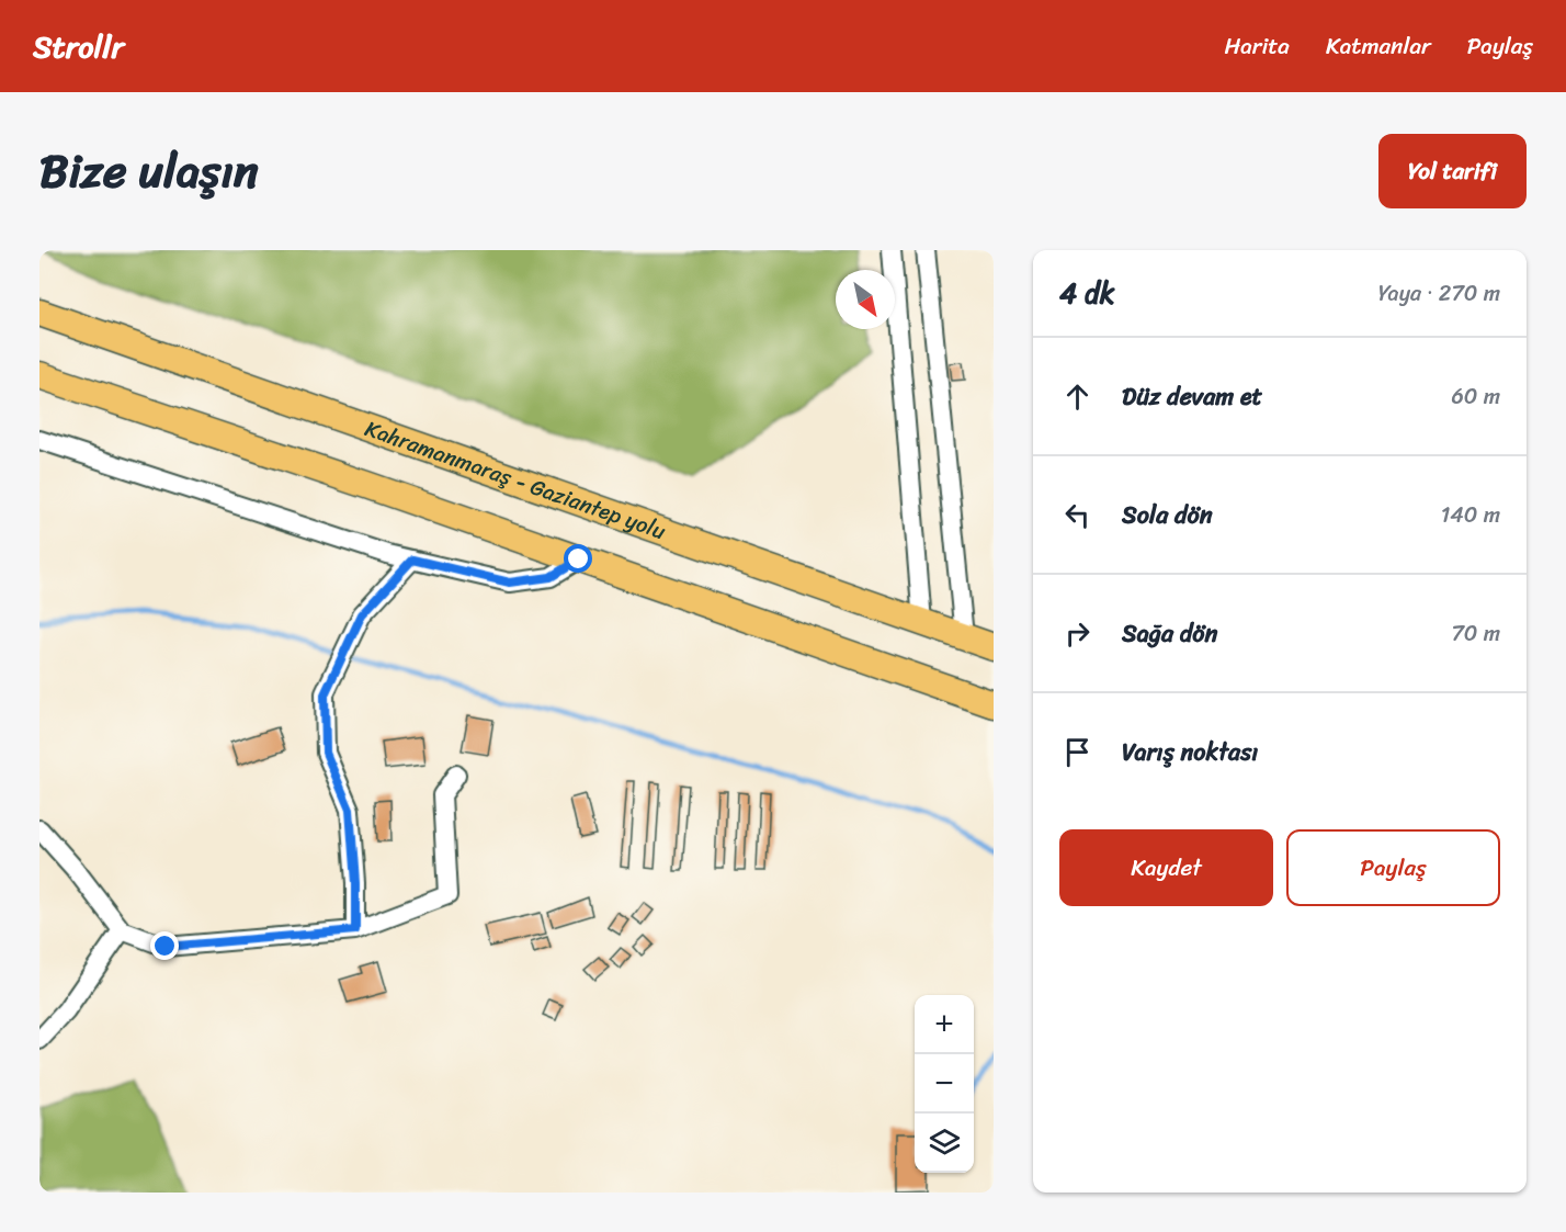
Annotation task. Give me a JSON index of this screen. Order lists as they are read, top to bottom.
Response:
{
  "streets": {
    "highway": ["Kahramanmaraş - Gaziantep yolu"]
  },
  "north": "bottom right",
  "page": {
    "header": "Strollr",
    "nav": ["Harita", "Katmanlar", "Paylaş"],
    "title": "Bize ulaşın",
    "buttons": [
      "Yol tarifi",
      ["Kaydet", "Paylaş"]
    ],
    "heading": ["4 dk", "Yaya · 270 m"],
    "list": [
      ["Düz devam et", "60 m"],
      ["Sola dön", "140 m"],
      ["Sağa dön", "70 m"],
      "Varış noktası"
    ],
    "map_buttons": ["+", "−"]
  }
}
